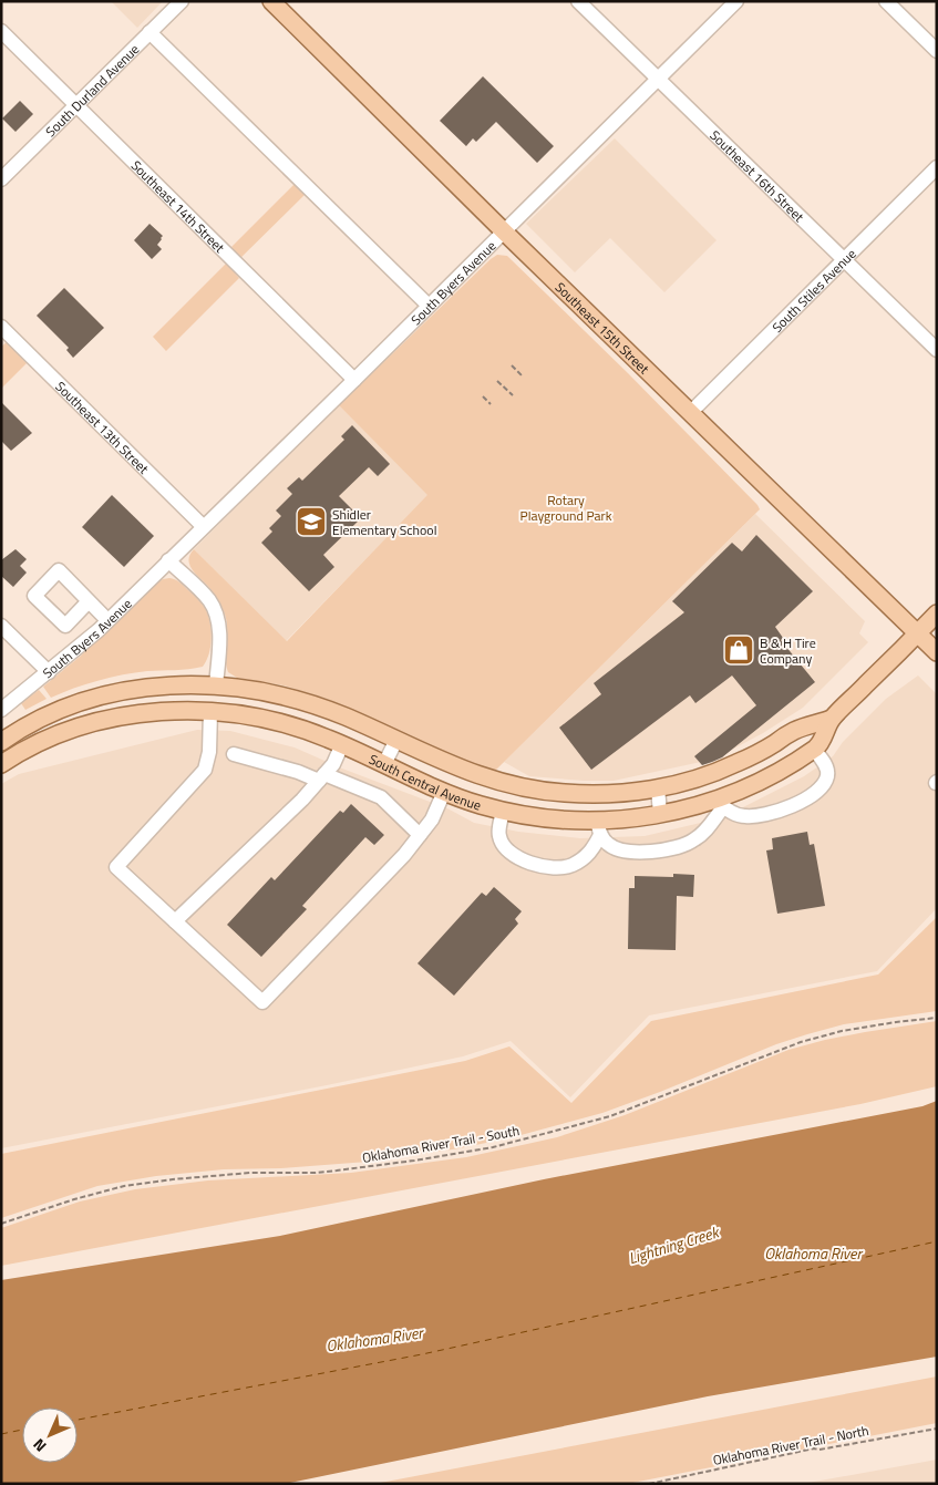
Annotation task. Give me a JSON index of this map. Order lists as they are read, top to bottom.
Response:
{
  "streets": {
    "main road": ["Southeast 15th Street", "South Central Avenue"],
    "street": [
      "South Durland Avenue",
      "Southeast 16th Street",
      "Southeast 14th Street",
      "South Byers Avenue",
      "South Stiles Avenue",
      "Southeast 13th Street"
    ],
    "path": ["Oklahoma River Trail - South", "Oklahoma River Trail - North"]
  },
  "crossings": [
    ["South Durland Avenue", "Southeast 14th Street"],
    ["Southeast 16th Street", "South Byers Avenue"],
    ["Southeast 16th Street", "South Stiles Avenue"],
    ["Southeast 14th Street", "South Byers Avenue"],
    ["South Byers Avenue", "Southeast 15th Street"],
    ["South Byers Avenue", "Southeast 13th Street"],
    ["South Stiles Avenue", "Southeast 15th Street"],
    ["Southeast 15th Street", "South Central Avenue"]
  ],
  "water": ["Lightning Creek", "Oklahoma River"],
  "parks": ["Rotary Playground Park"],
  "places": {
    "school or university": ["Shidler Elementary School"],
    "shop": ["B & H Tire Company"]
  },
  "north": "bottom left"
}
